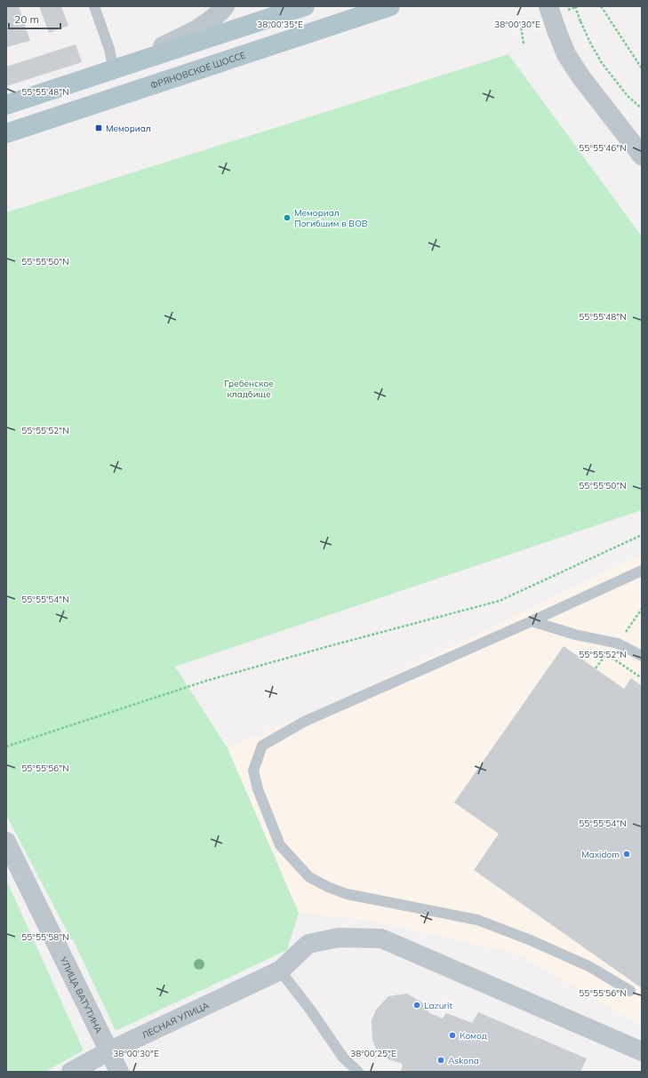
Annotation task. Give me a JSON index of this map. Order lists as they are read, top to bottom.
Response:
{
  "streets": {
    "main road": ["ФРЯНОВСКОЕ ШОССЕ"],
    "street": ["УЛИЦА ВАТУТИНА", "ЛЕСНАЯ УЛИЦА"]
  },
  "crossings": [
    ["УЛИЦА ВАТУТИНА", "ЛЕСНАЯ УЛИЦА"]
  ],
  "parks": ["Гребенское кладбище"],
  "places": {
    "transit": ["Мемориал"],
    "other": [
      "Мемориал Погибшим в ВОВ",
      "Maxidom",
      "Lazurit",
      "Комод",
      "Askona"
    ]
  },
  "scale_bar": "20 m",
  "coordinates": [
    "38°00'35\"E",
    "38°00'30\"E",
    "55°55'48\"N",
    "55°55'46\"N",
    "55°55'50\"N",
    "55°55'52\"N",
    "55°55'54\"N",
    "55°55'56\"N",
    "55°55'58\"N",
    "38°00'25\"E"
  ]
}
